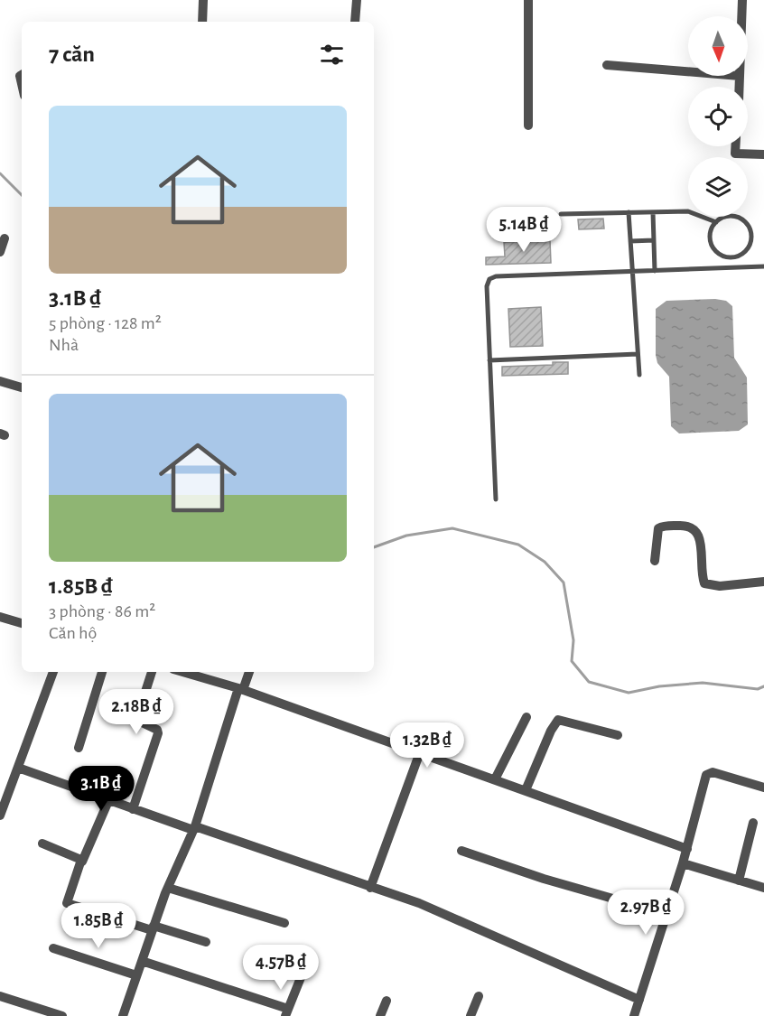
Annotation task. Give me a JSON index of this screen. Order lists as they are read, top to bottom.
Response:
{
  "north": "bottom",
  "page": {
    "heading": "7 căn",
    "list": [
      {
        "name": "3.1B ₫",
        "note": "5 phòng · 128 m² · Nhà"
      },
      {
        "name": "1.85B ₫",
        "note": "3 phòng · 86 m² · Căn hộ"
      }
    ],
    "price": [
      "5.14B ₫",
      "2.18B ₫",
      "1.32B ₫",
      "3.1B ₫",
      "2.97B ₫",
      "1.85B ₫",
      "4.57B ₫"
    ]
  }
}
